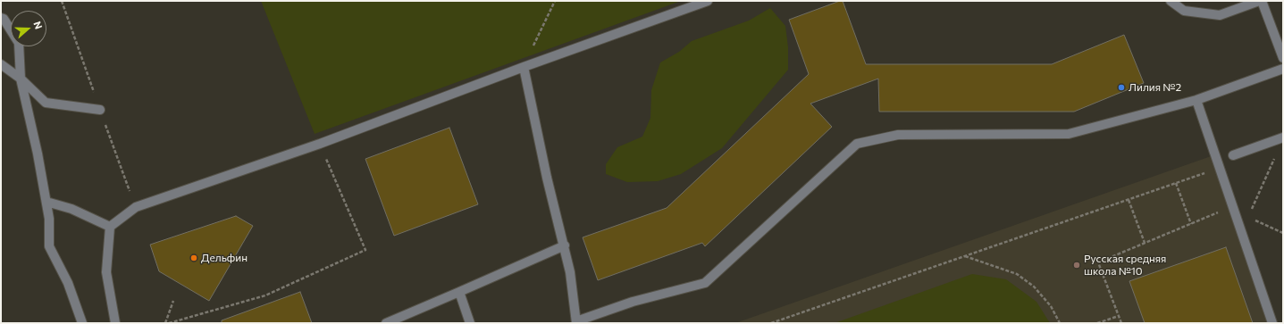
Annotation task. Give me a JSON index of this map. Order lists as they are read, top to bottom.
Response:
{
  "places": ["Лилия №2", "Дельфин", "Русская средняя школа №10"],
  "north": "right"
}
